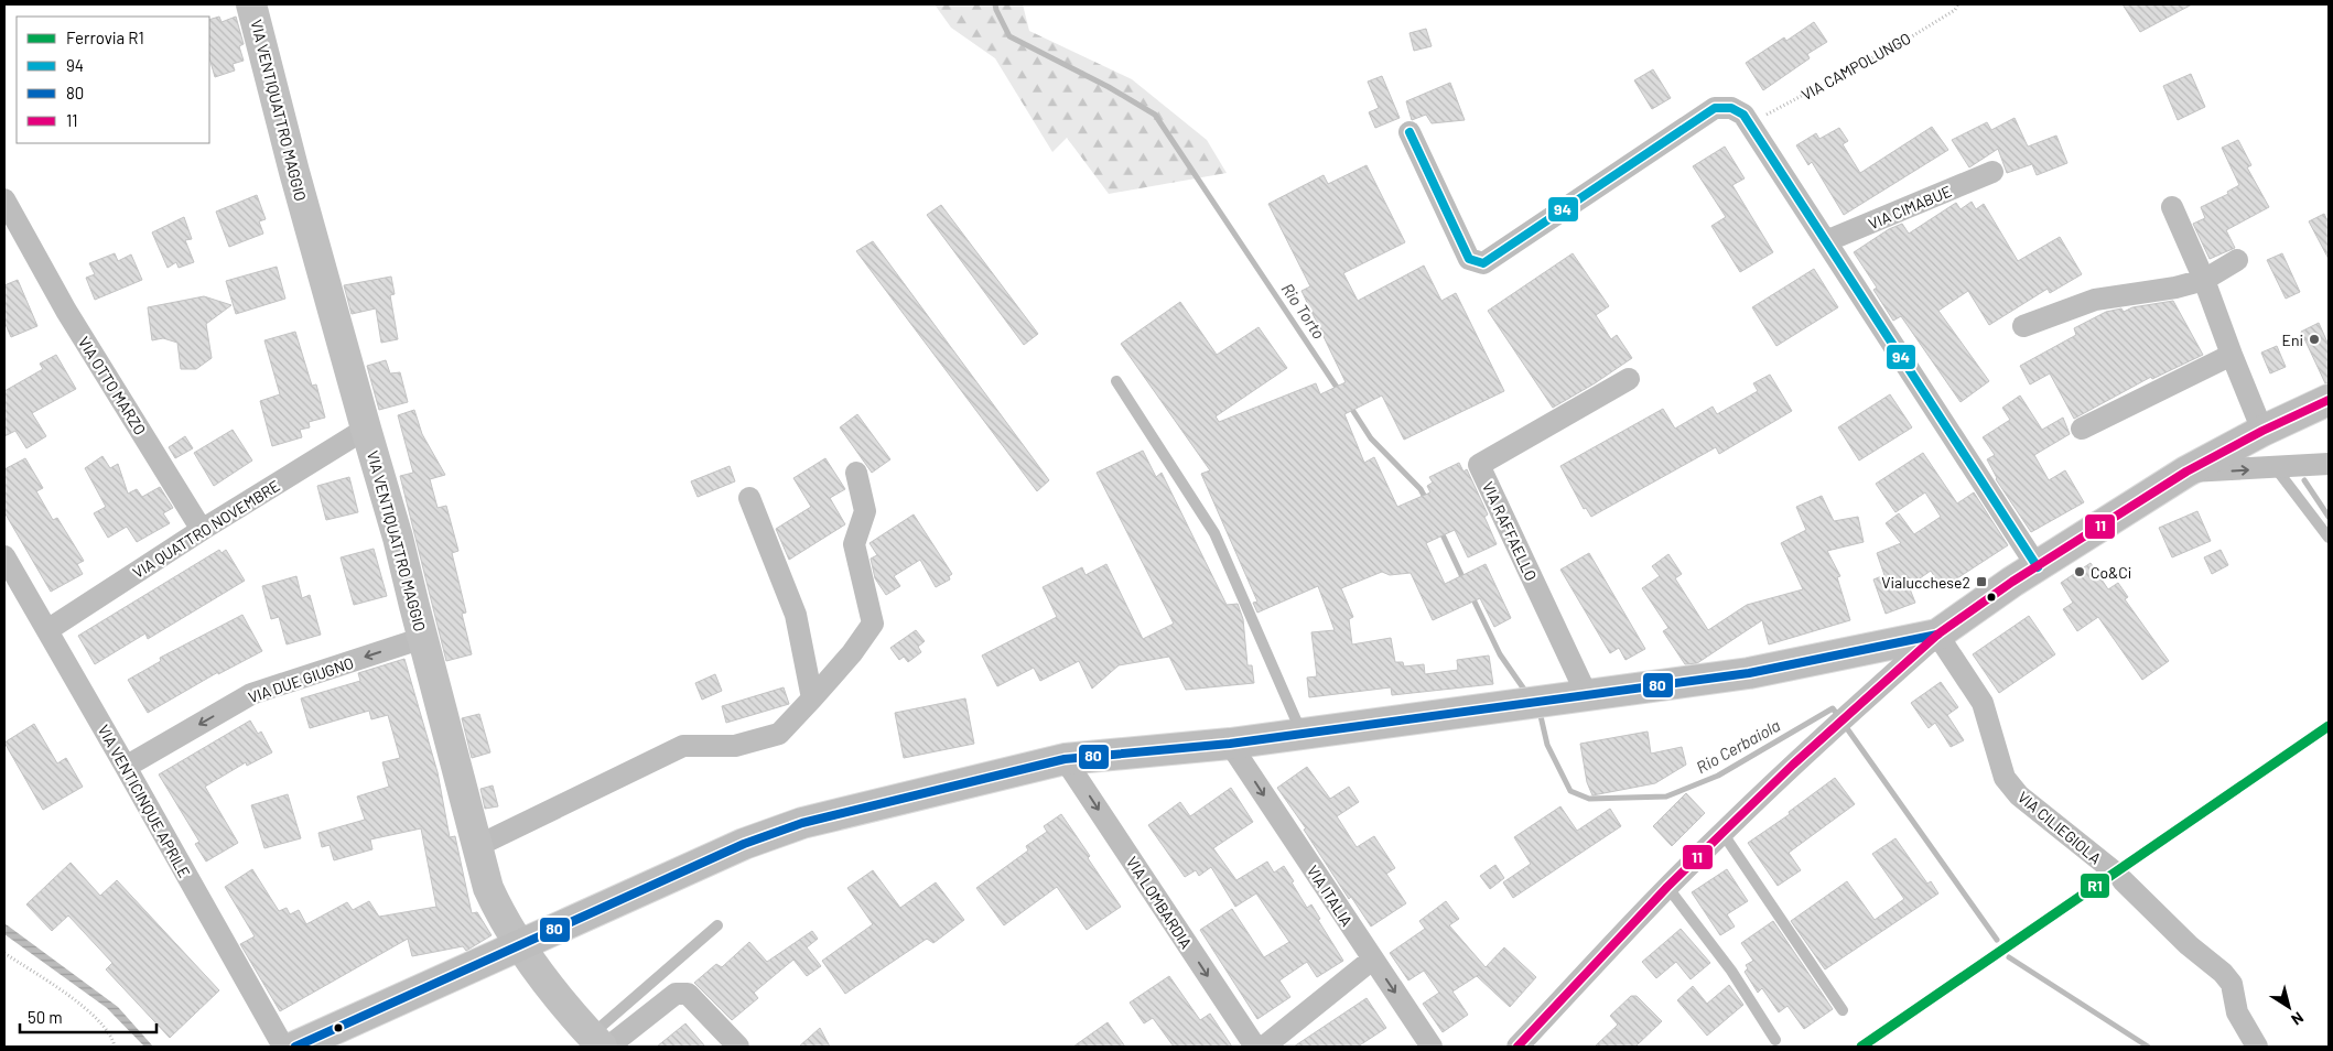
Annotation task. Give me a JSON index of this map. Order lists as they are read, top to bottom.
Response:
{
  "streets": {
    "street": [
      "VIA VENTIQUATTRO MAGGIO",
      "VIA CIMABUE",
      "VIA OTTO MARZO",
      "VIA QUATTRO NOVEMBRE",
      "VIA RAFFAELLO",
      "VIA DUE GIUGNO",
      "VIA VENTICINQUE APRILE",
      "VIA CILIEGIOLA",
      "VIA ITALIA",
      "VIA LOMBARDIA"
    ],
    "path": ["VIA CAMPOLUNGO"]
  },
  "crossings": [
    ["VIA VENTIQUATTRO MAGGIO", "VIA QUATTRO NOVEMBRE"],
    ["VIA VENTIQUATTRO MAGGIO", "VIA DUE GIUGNO"],
    ["VIA OTTO MARZO", "VIA QUATTRO NOVEMBRE"],
    ["VIA QUATTRO NOVEMBRE", "VIA VENTICINQUE APRILE"],
    ["VIA DUE GIUGNO", "VIA VENTICINQUE APRILE"]
  ],
  "one_way": ["VIA DUE GIUGNO", "VIA ITALIA", "VIA LOMBARDIA"],
  "water": ["Rio Torto", "Rio Cerbaiola"],
  "places": {
    "other": ["Eni", "Co&Ci"],
    "transit": ["Vialucchese2"]
  },
  "lines": [
    "transit line 94",
    "transit line 11",
    "transit line 80",
    "rail line R1"
  ],
  "legend": [
    "Ferrovia R1",
    "94",
    "80",
    "11"
  ],
  "scale_bar": "50 m",
  "north": "bottom right"
}
